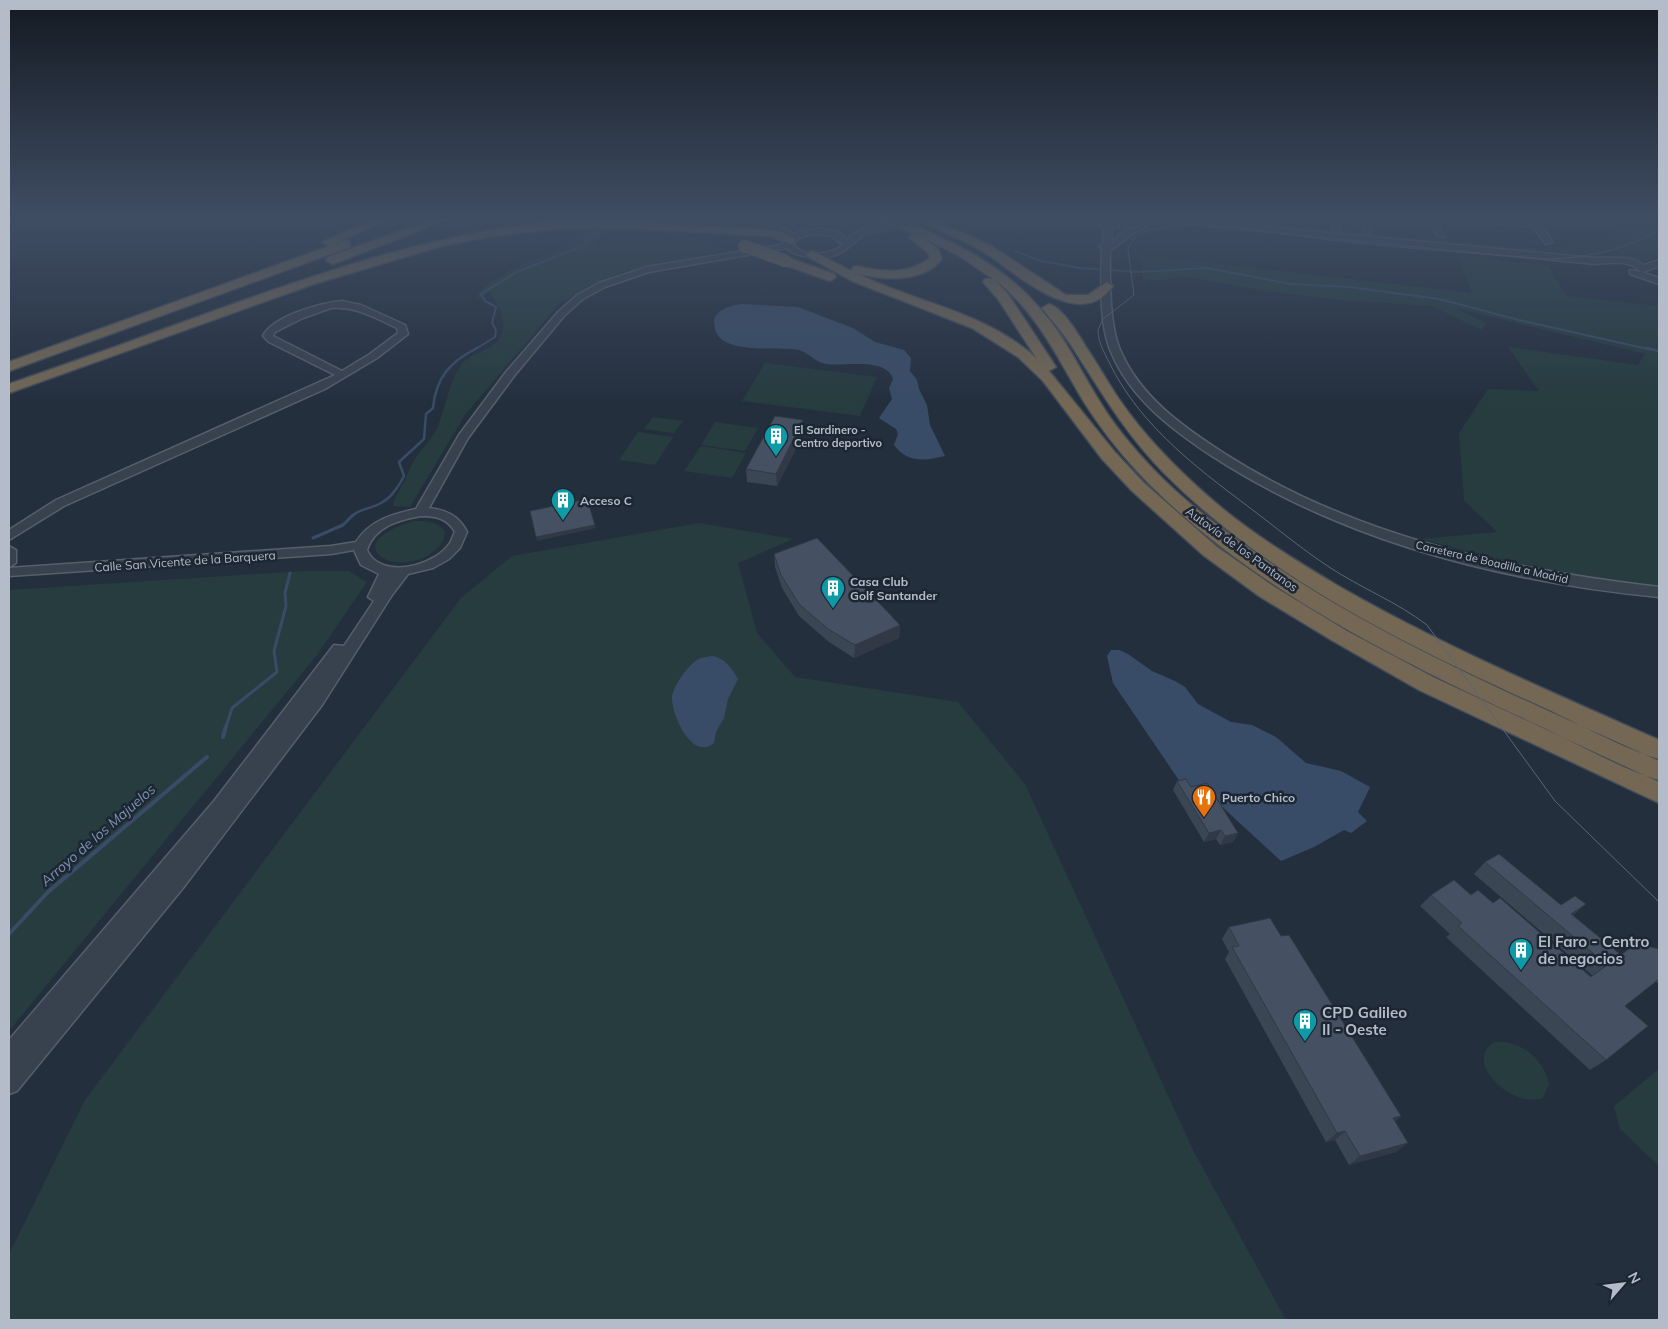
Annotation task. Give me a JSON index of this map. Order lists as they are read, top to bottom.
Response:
{
  "streets": {
    "highway": ["Autovía de los Pantanos"],
    "street": ["Calle San Vicente de la Barquera", "Carretera de Boadilla a Madrid"]
  },
  "water": ["Arroyo de los Majuelos"],
  "places": {
    "building": [
      "El Sardinero - Centro deportivo",
      "Acceso C",
      "Casa Club Golf Santander",
      "El Faro - Centro de negocios",
      "CPD Galileo II - Oeste"
    ],
    "restaurant": ["Puerto Chico"]
  },
  "north": "top right"
}
